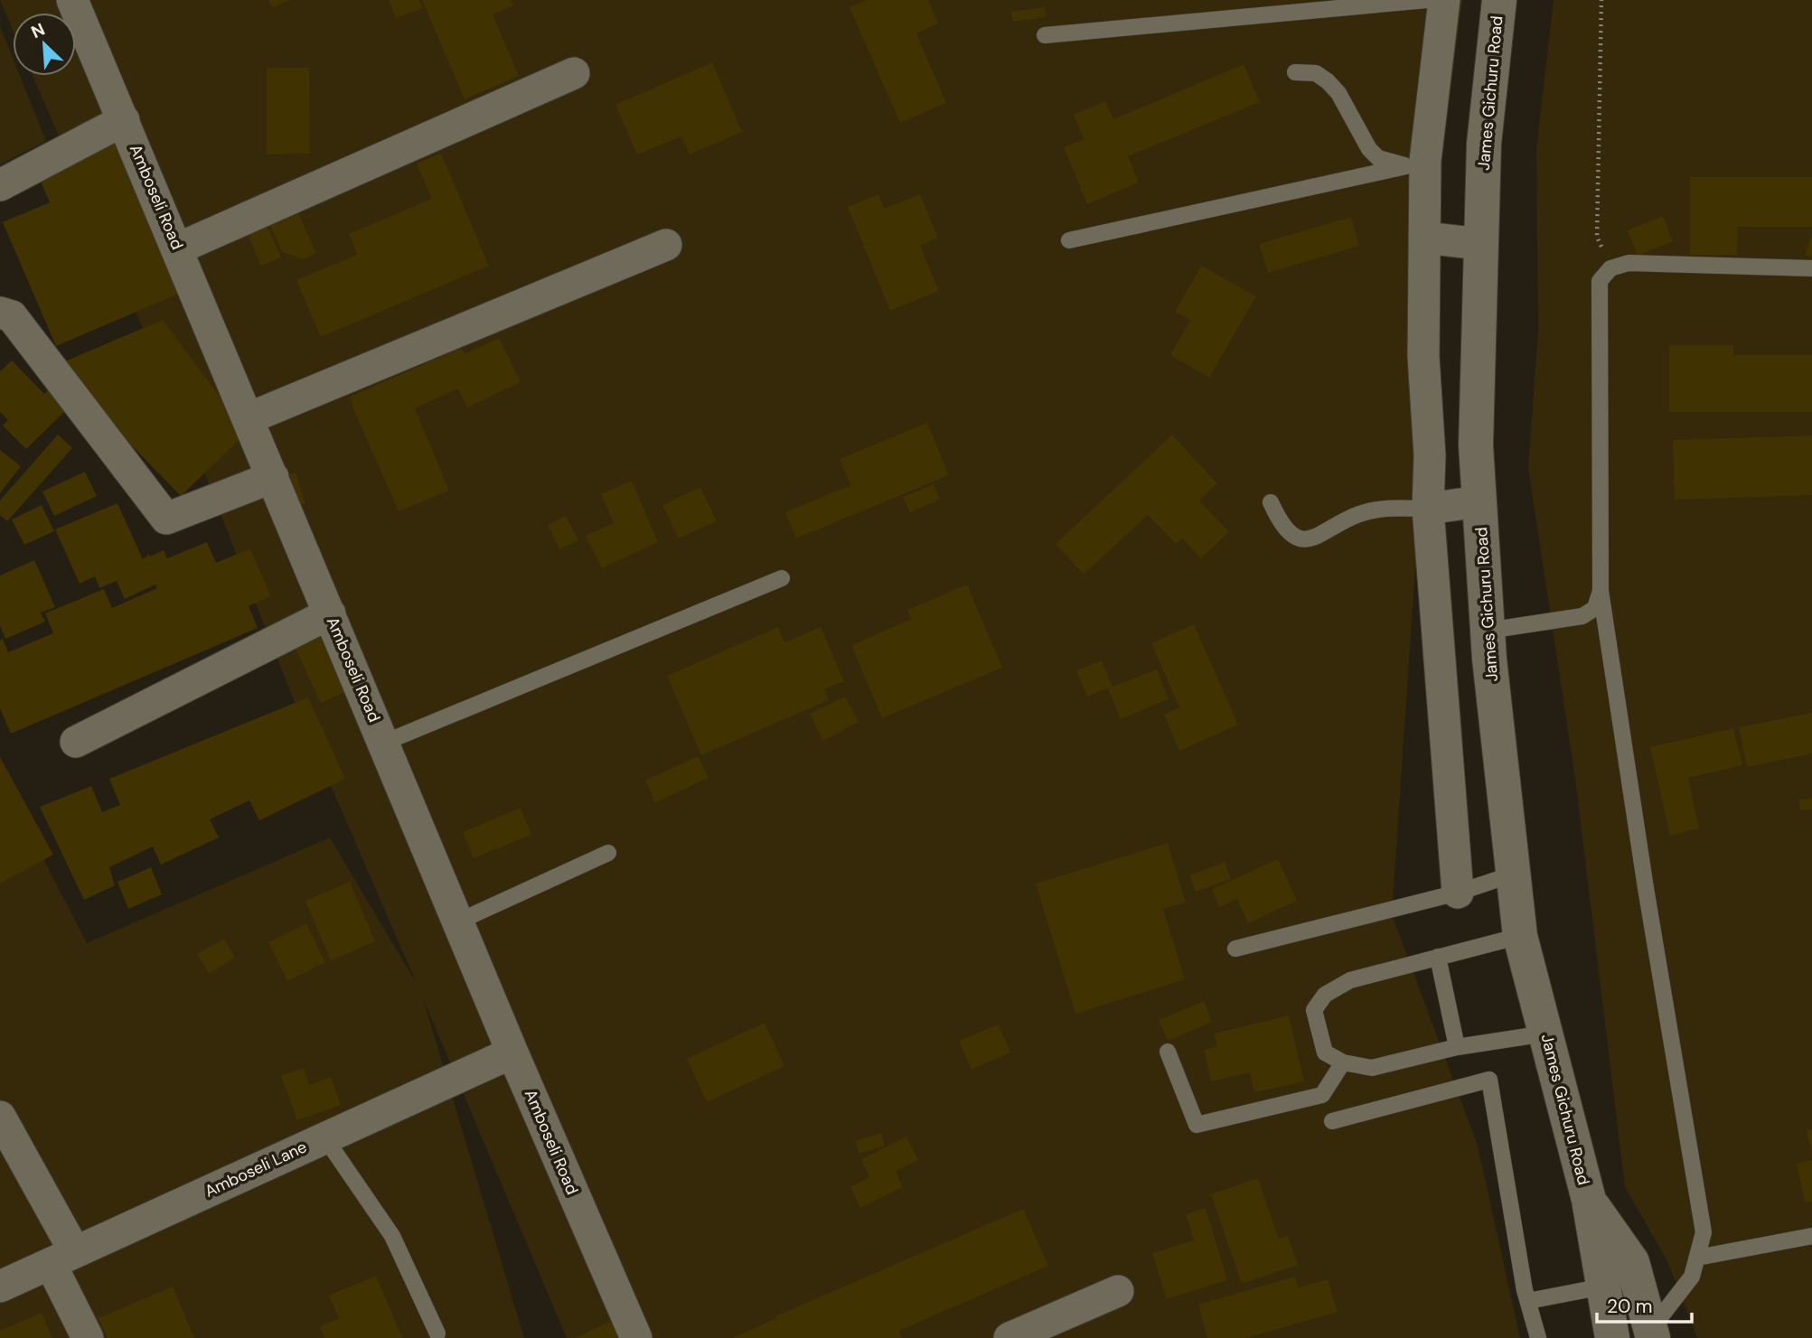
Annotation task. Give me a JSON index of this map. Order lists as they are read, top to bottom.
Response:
{
  "streets": {
    "main road": ["James Gichuru Road"],
    "street": ["Amboseli Road", "Amboseli Lane"]
  },
  "crossings": [
    ["Amboseli Road", "Amboseli Lane"]
  ],
  "scale_bar": "20 m",
  "north": "top left"
}
